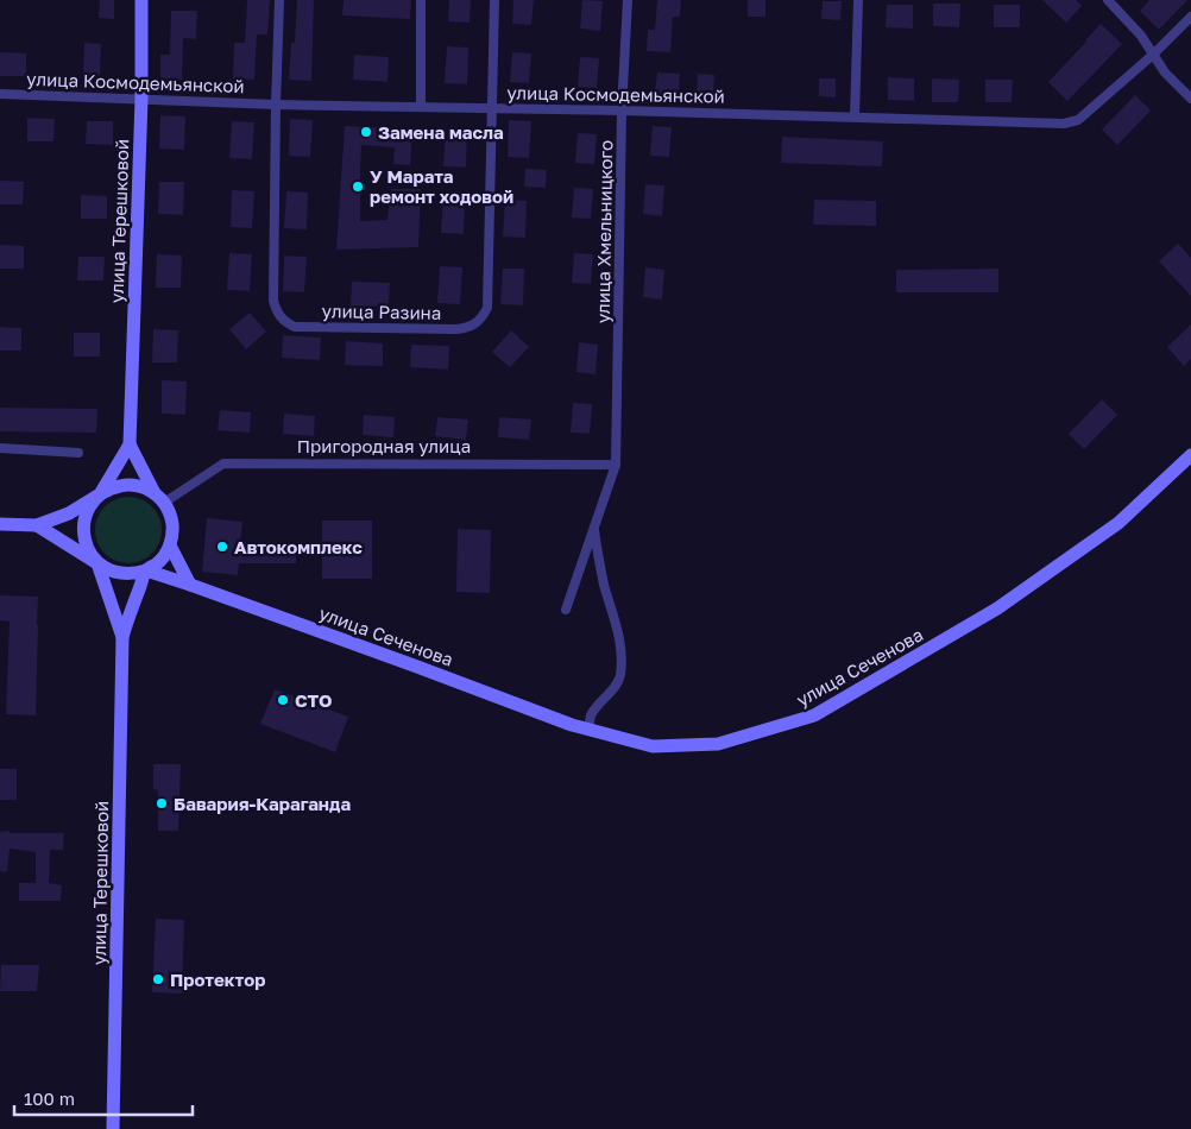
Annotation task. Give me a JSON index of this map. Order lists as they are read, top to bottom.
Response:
{
  "streets": {
    "main road": ["улица Терешковой", "улица Сеченова"],
    "street": [
      "улица Космодемьянской",
      "улица Хмельницкого",
      "улица Разина",
      "Пригородная улица"
    ]
  },
  "crossings": [
    ["улица Космодемьянской", "улица Терешковой"],
    ["улица Космодемьянской", "улица Хмельницкого"],
    ["улица Космодемьянской", "улица Разина"],
    ["улица Терешковой", "Пригородная улица"],
    ["улица Терешковой", "улица Сеченова"],
    ["улица Хмельницкого", "Пригородная улица"],
    ["Пригородная улица", "улица Сеченова"]
  ],
  "places": [
    "Замена масла",
    "У Марата ремонт ходовой",
    "Автокомплекс",
    "СТО",
    "Бавария-Караганда",
    "Протектор"
  ],
  "scale_bar": "100 m"
}
